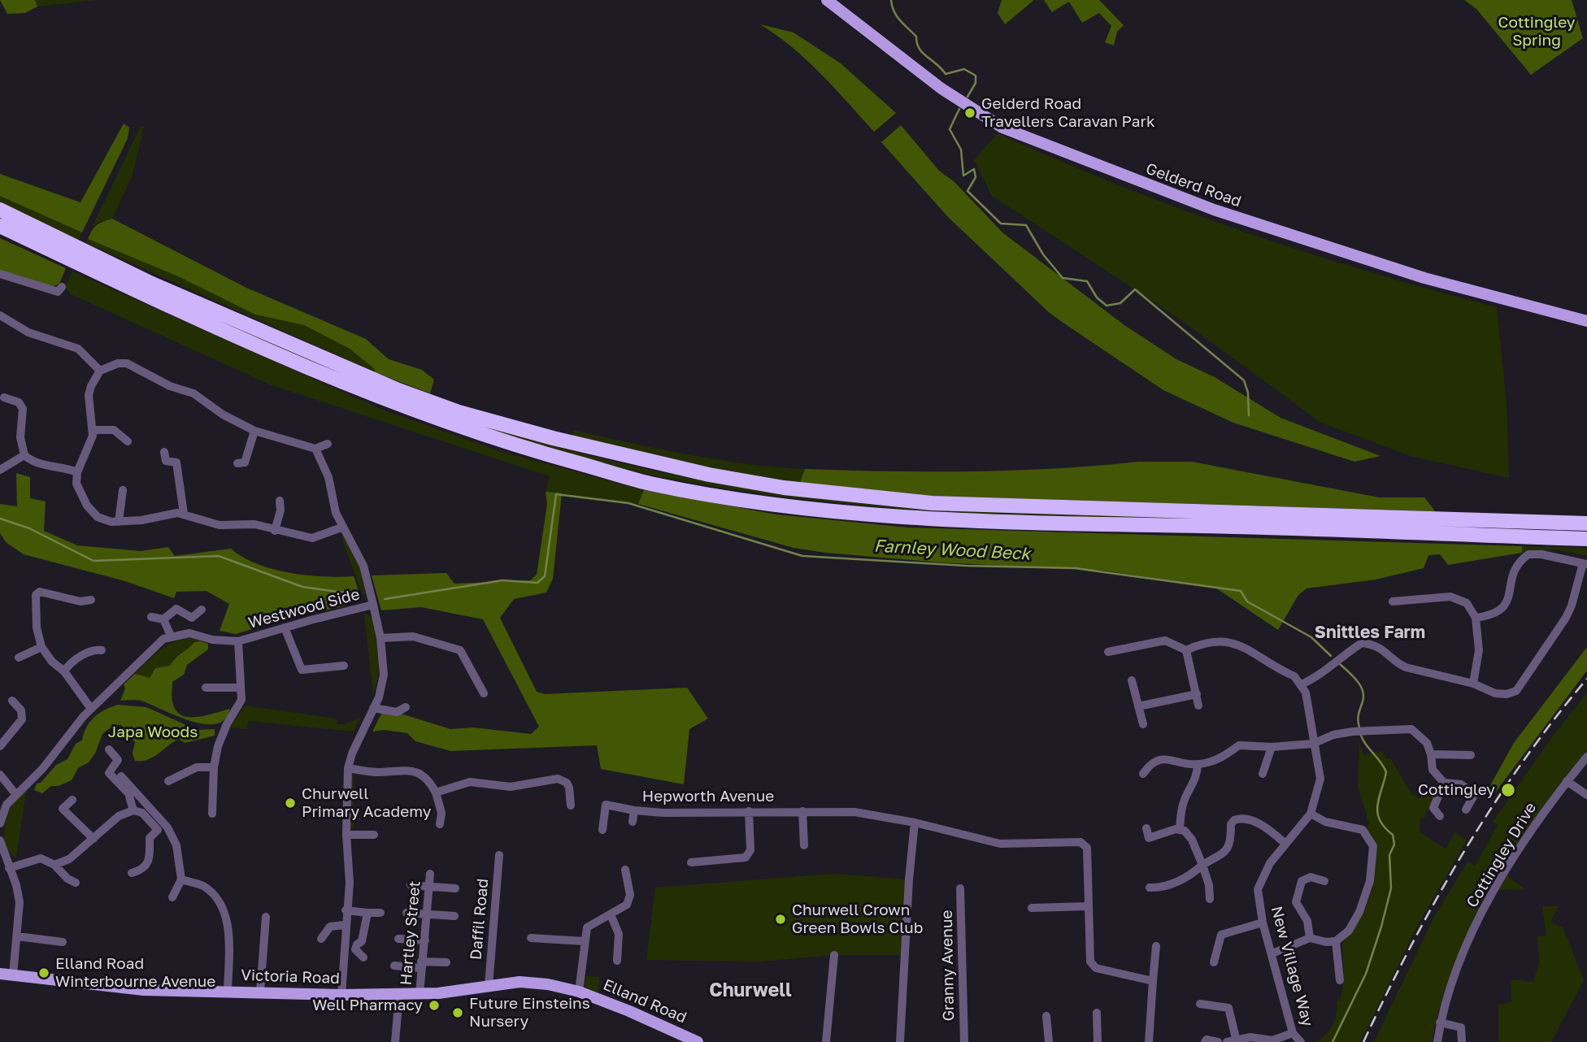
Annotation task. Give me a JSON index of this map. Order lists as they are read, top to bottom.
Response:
{
  "streets": {
    "main road": ["Gelderd Road", "Victoria Road", "Elland Road"],
    "street": [
      "Westwood Side",
      "Hepworth Avenue",
      "Cottingley Drive",
      "Daffil Road",
      "Hartley Street",
      "Granny Avenue",
      "New Village Way"
    ]
  },
  "crossings": [
    ["Westwood Side", "Victoria Road"],
    ["Daffil Road", "Victoria Road"],
    ["Hartley Street", "Victoria Road"],
    ["Victoria Road", "Elland Road"]
  ],
  "districts": ["Snittles Farm", "Churwell"],
  "water": ["Farnley Wood Beck"],
  "parks": ["Cottingley Spring", "Japa Woods"],
  "places": [
    "Gelderd Road Travellers Caravan Park",
    "Cottingley",
    "Churwell Primary Academy",
    "Churwell Crown Green Bowls Club",
    "Elland Road Winterbourne Avenue",
    "Well Pharmacy",
    "Future Einsteins Nursery"
  ]
}
